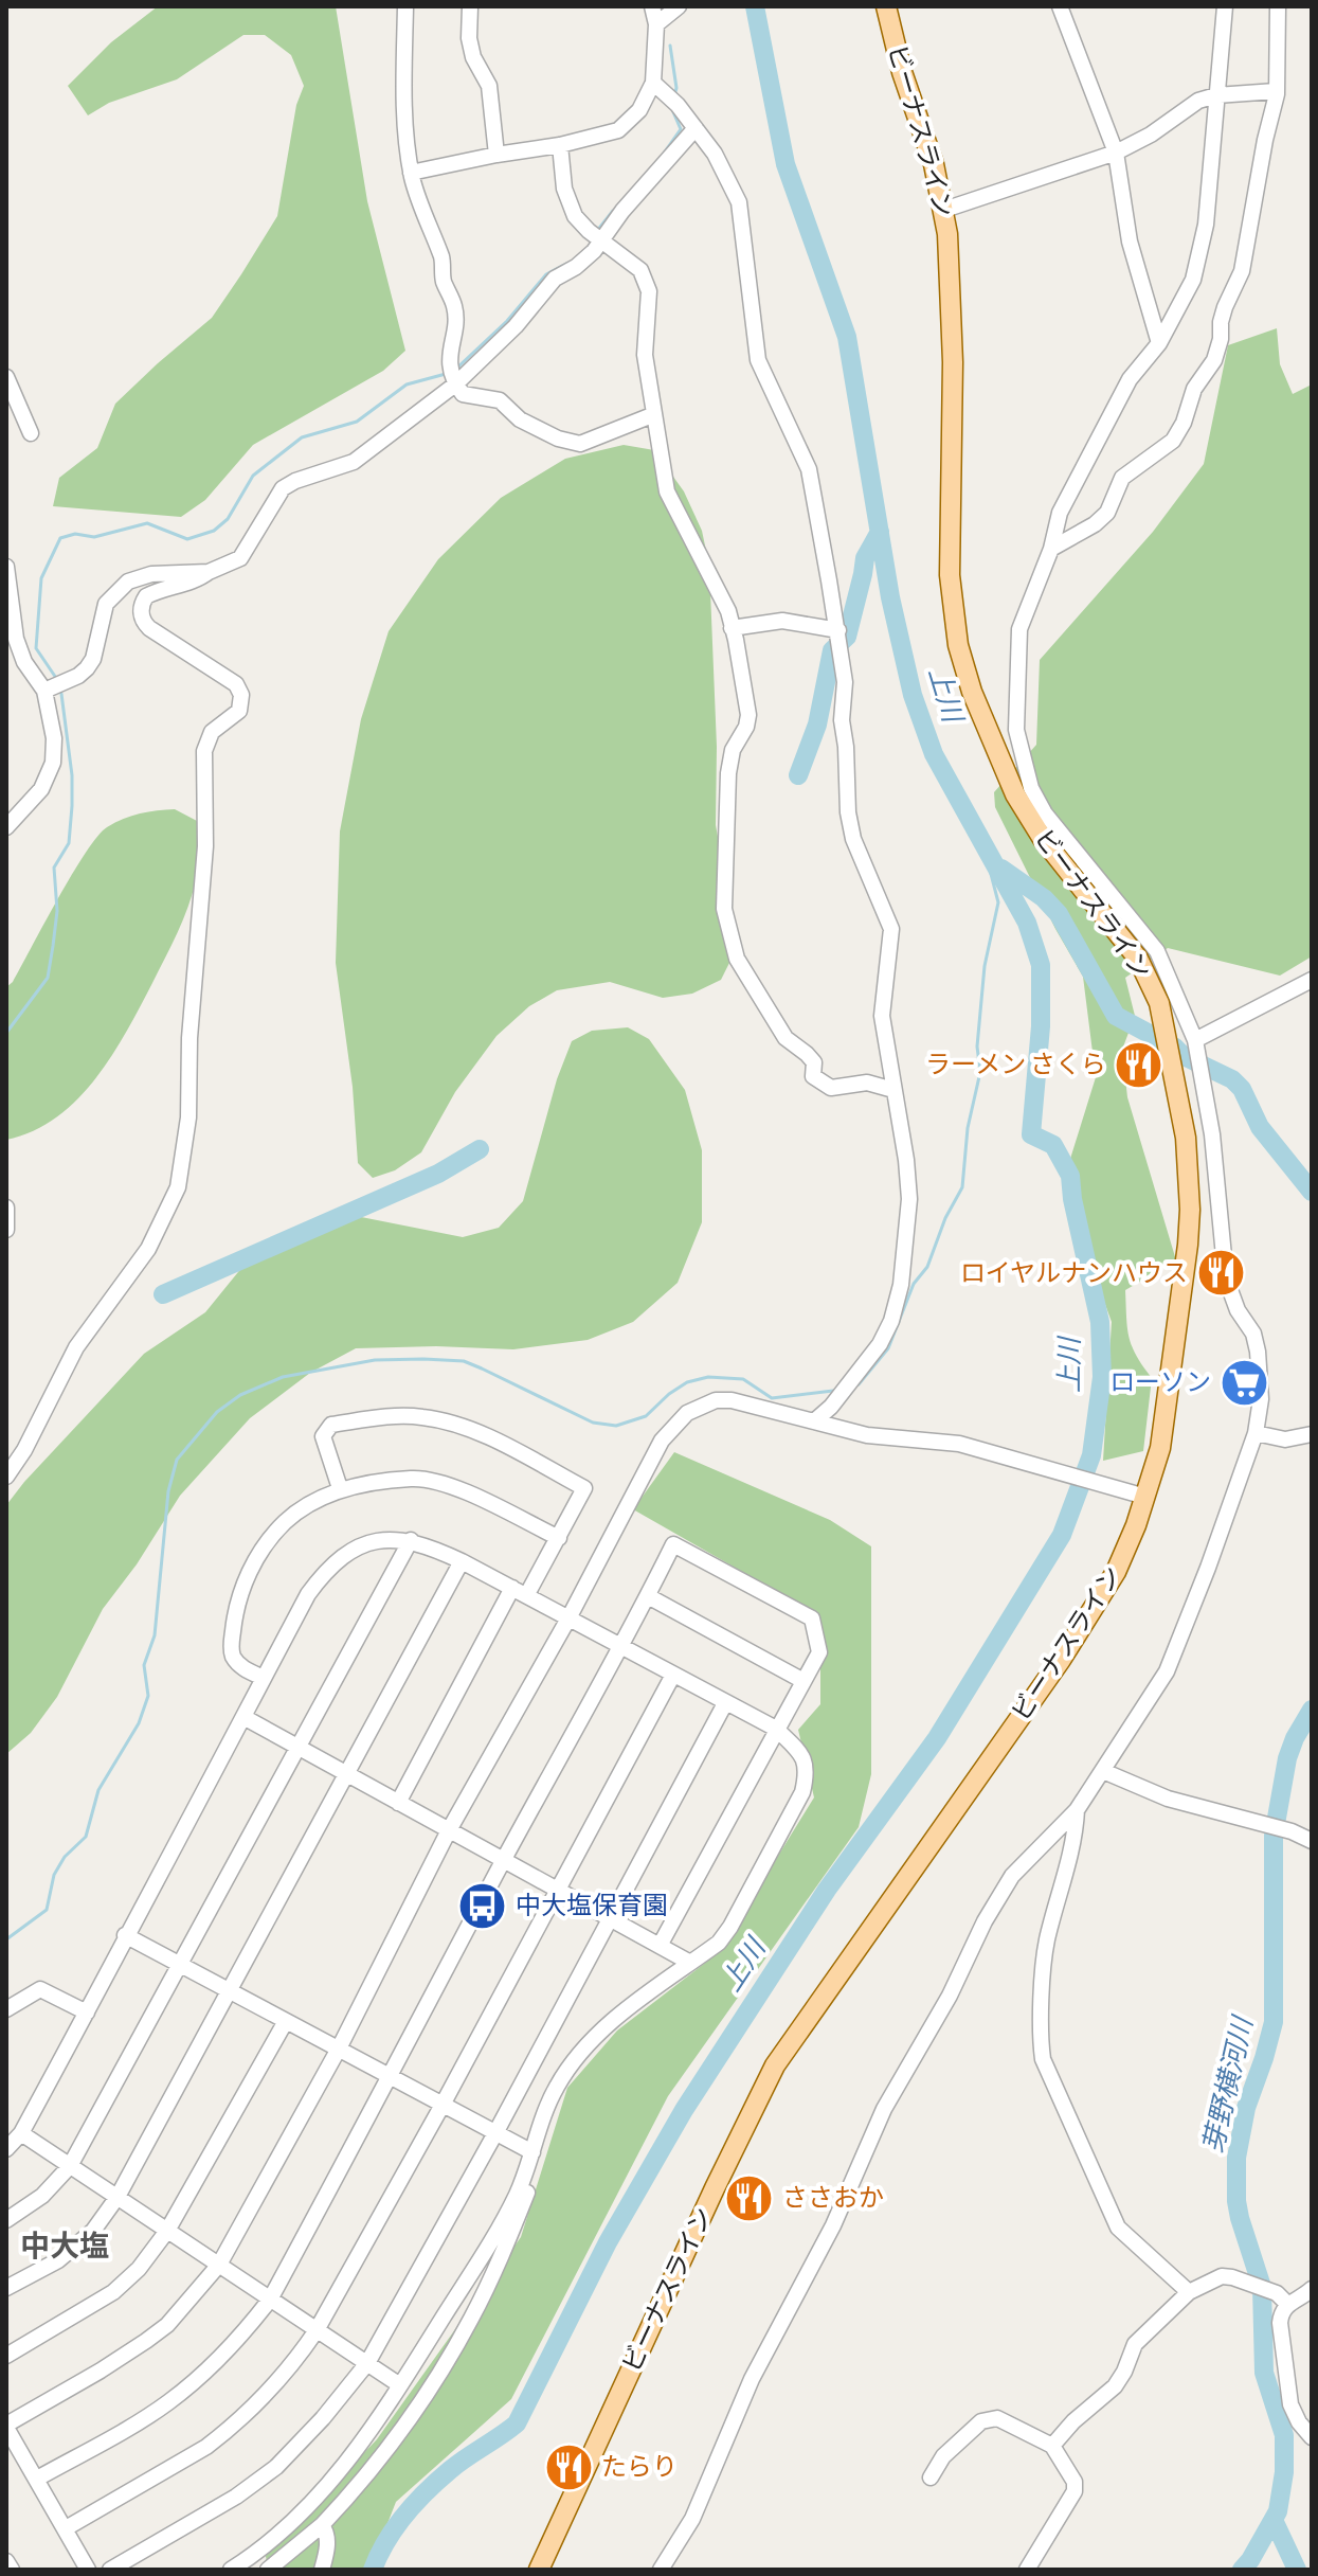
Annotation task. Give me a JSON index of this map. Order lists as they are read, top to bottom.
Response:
{
  "streets": {
    "main road": ["ビーナスライン"]
  },
  "districts": ["中大塩"],
  "water": ["上川", "芽野横河川"],
  "places": {
    "restaurant": [
      "ラーメン さくら",
      "ロイヤルナンハウス",
      "ささおか",
      "たらり"
    ],
    "supermarket": ["ローソン"],
    "bus stop": ["中大塩保育園"]
  }
}
